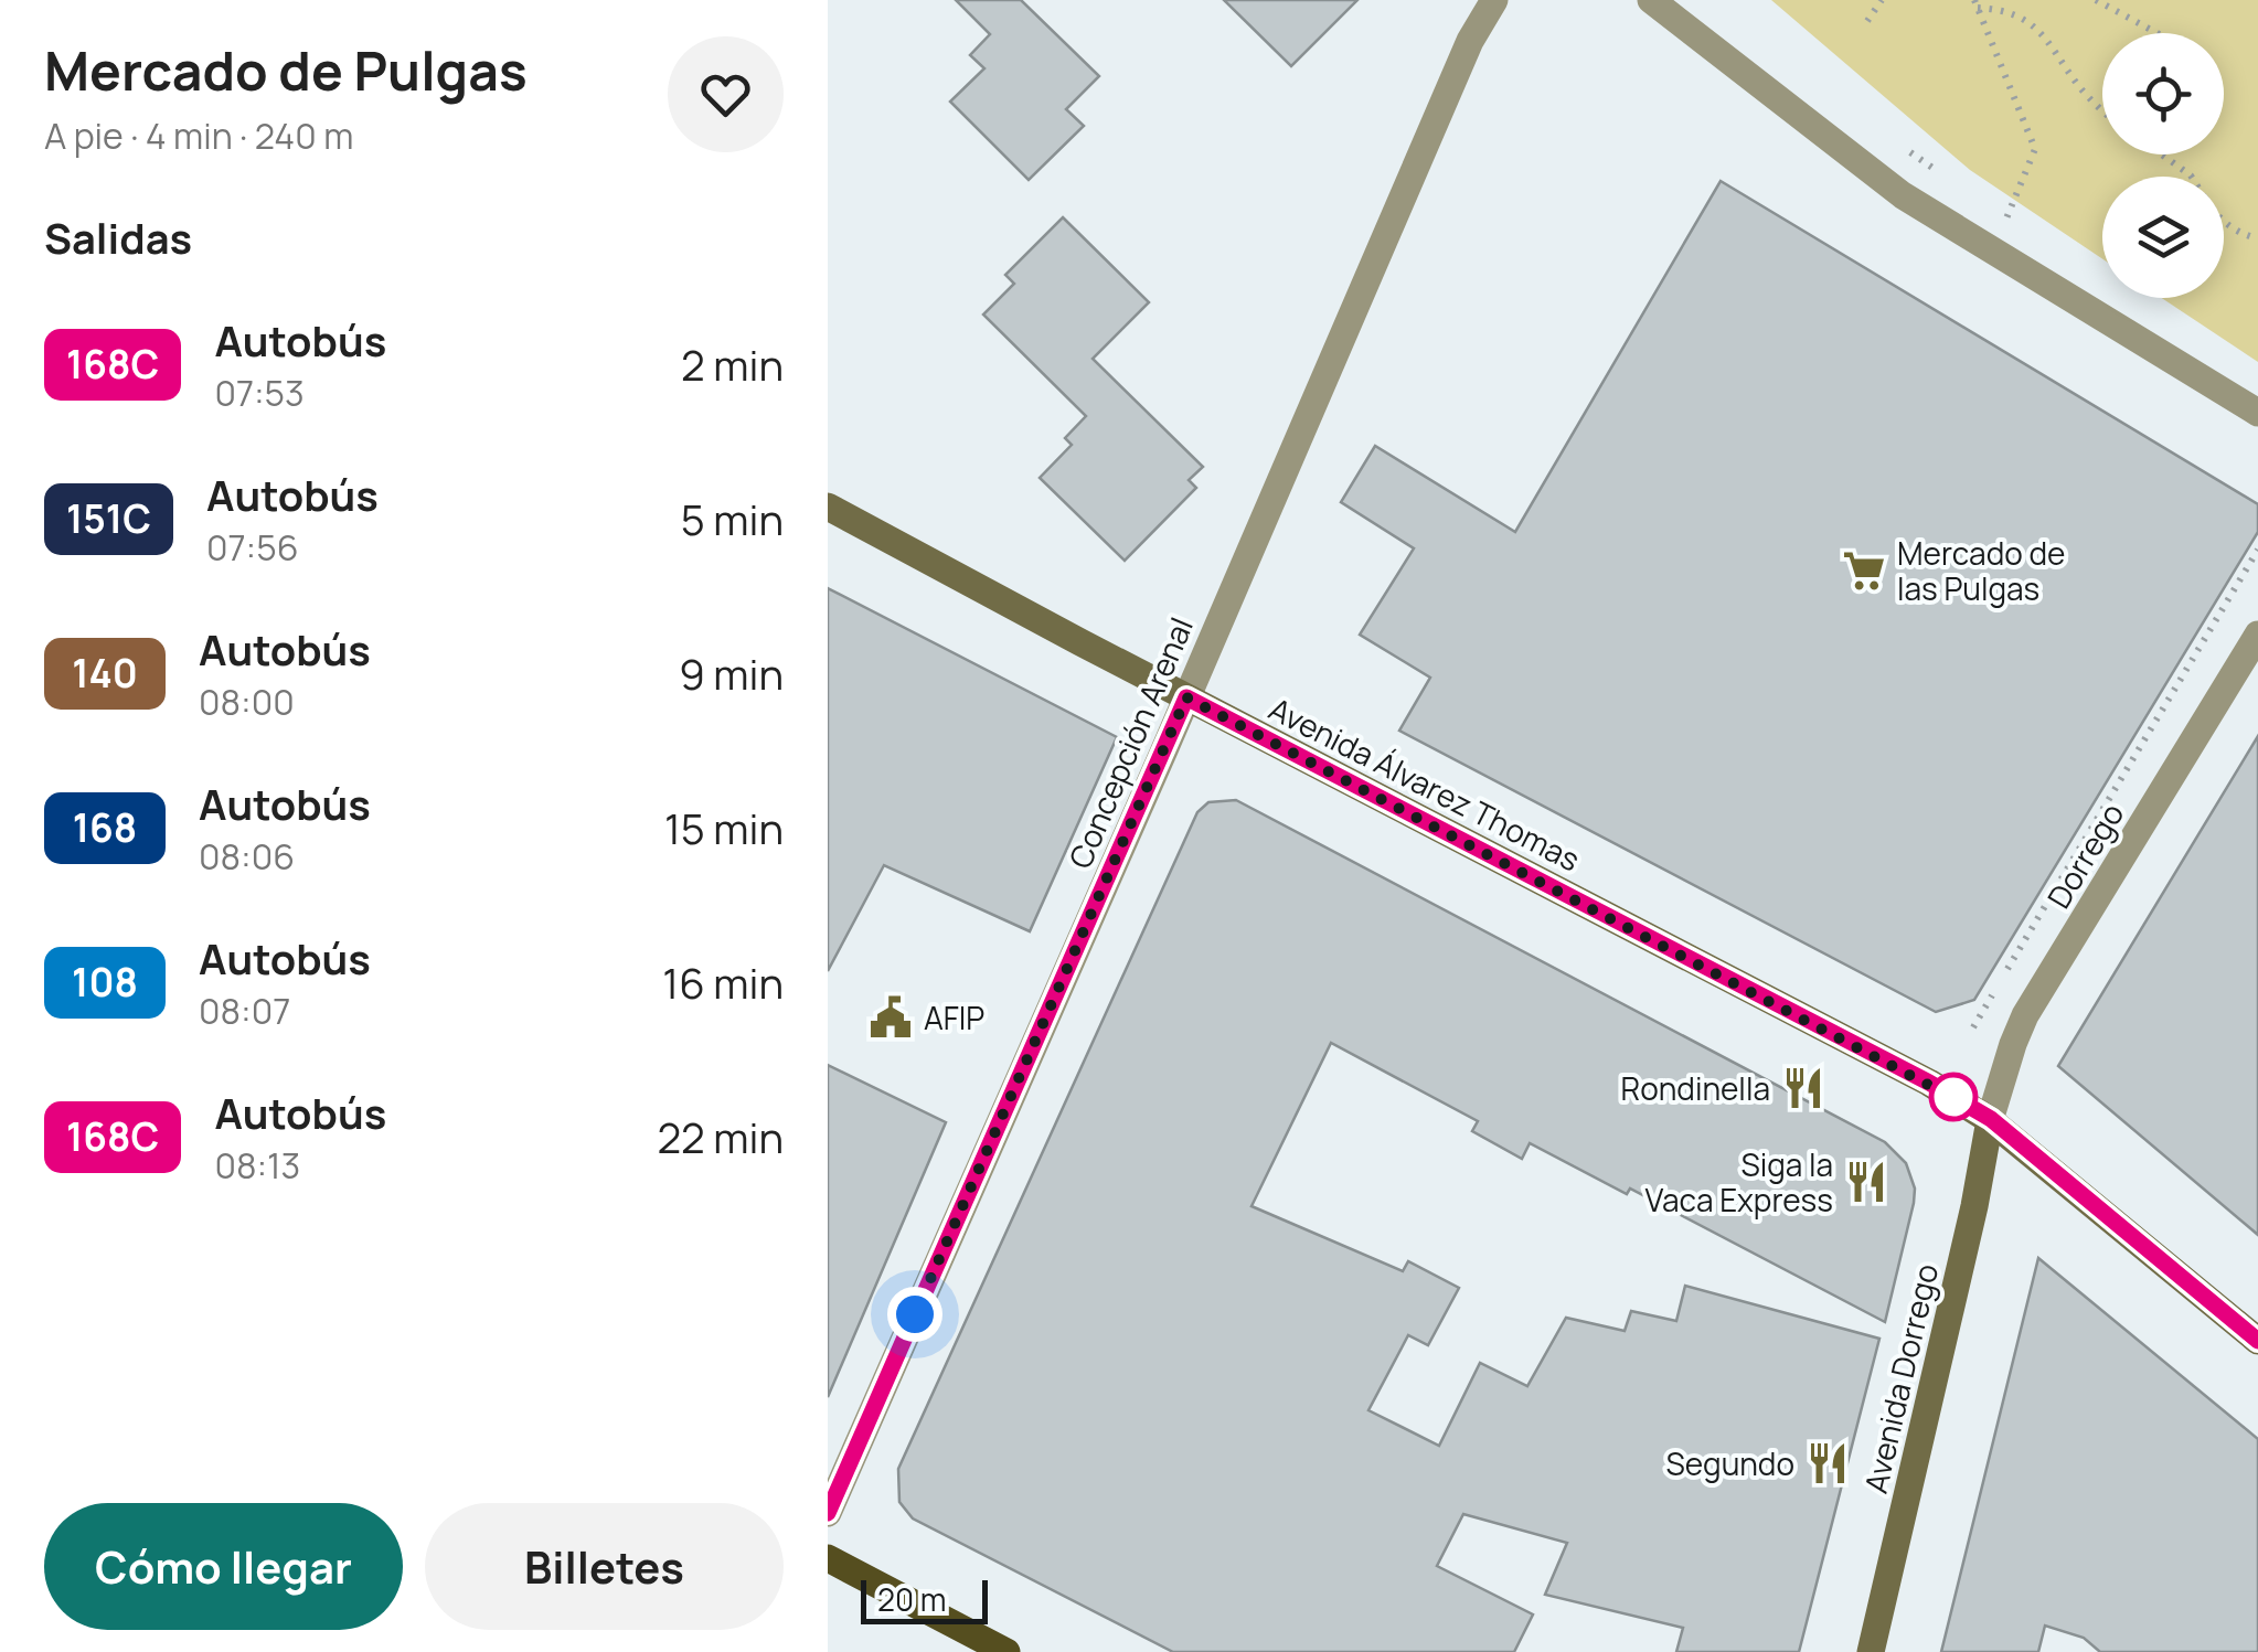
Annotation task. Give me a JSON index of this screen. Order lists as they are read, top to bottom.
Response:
{
  "streets": {
    "main road": ["Avenida Álvarez Thomas", "Avenida Dorrego"],
    "street": ["Concepción Arenal", "Dorrego"]
  },
  "crossings": [
    ["Concepción Arenal", "Avenida Álvarez Thomas"],
    ["Avenida Álvarez Thomas", "Dorrego"],
    ["Avenida Álvarez Thomas", "Avenida Dorrego"],
    ["Dorrego", "Avenida Dorrego"]
  ],
  "places": {
    "supermarket": ["Mercado de las Pulgas"],
    "public building": ["AFIP"],
    "restaurant": ["Rondinella", "Siga la Vaca Express", "Segundo"]
  },
  "lines": ["bus line 168C"],
  "scale_bar": "20 m",
  "page": {
    "heading": [
      ["Mercado de Pulgas", "A pie · 4 min · 240 m"],
      "Salidas"
    ],
    "list": [
      {
        "mark": "168C",
        "name": "Autobús",
        "note": "07:53",
        "value": "2 min"
      },
      {
        "mark": "151C",
        "name": "Autobús",
        "note": "07:56",
        "value": "5 min"
      },
      {
        "mark": "140",
        "name": "Autobús",
        "note": "08:00",
        "value": "9 min"
      },
      {
        "mark": "168",
        "name": "Autobús",
        "note": "08:06",
        "value": "15 min"
      },
      {
        "mark": "108",
        "name": "Autobús",
        "note": "08:07",
        "value": "16 min"
      },
      {
        "mark": "168C",
        "name": "Autobús",
        "note": "08:13",
        "value": "22 min"
      }
    ],
    "buttons": ["Cómo llegar", "Billetes"],
    "scale": "20 m"
  }
}
